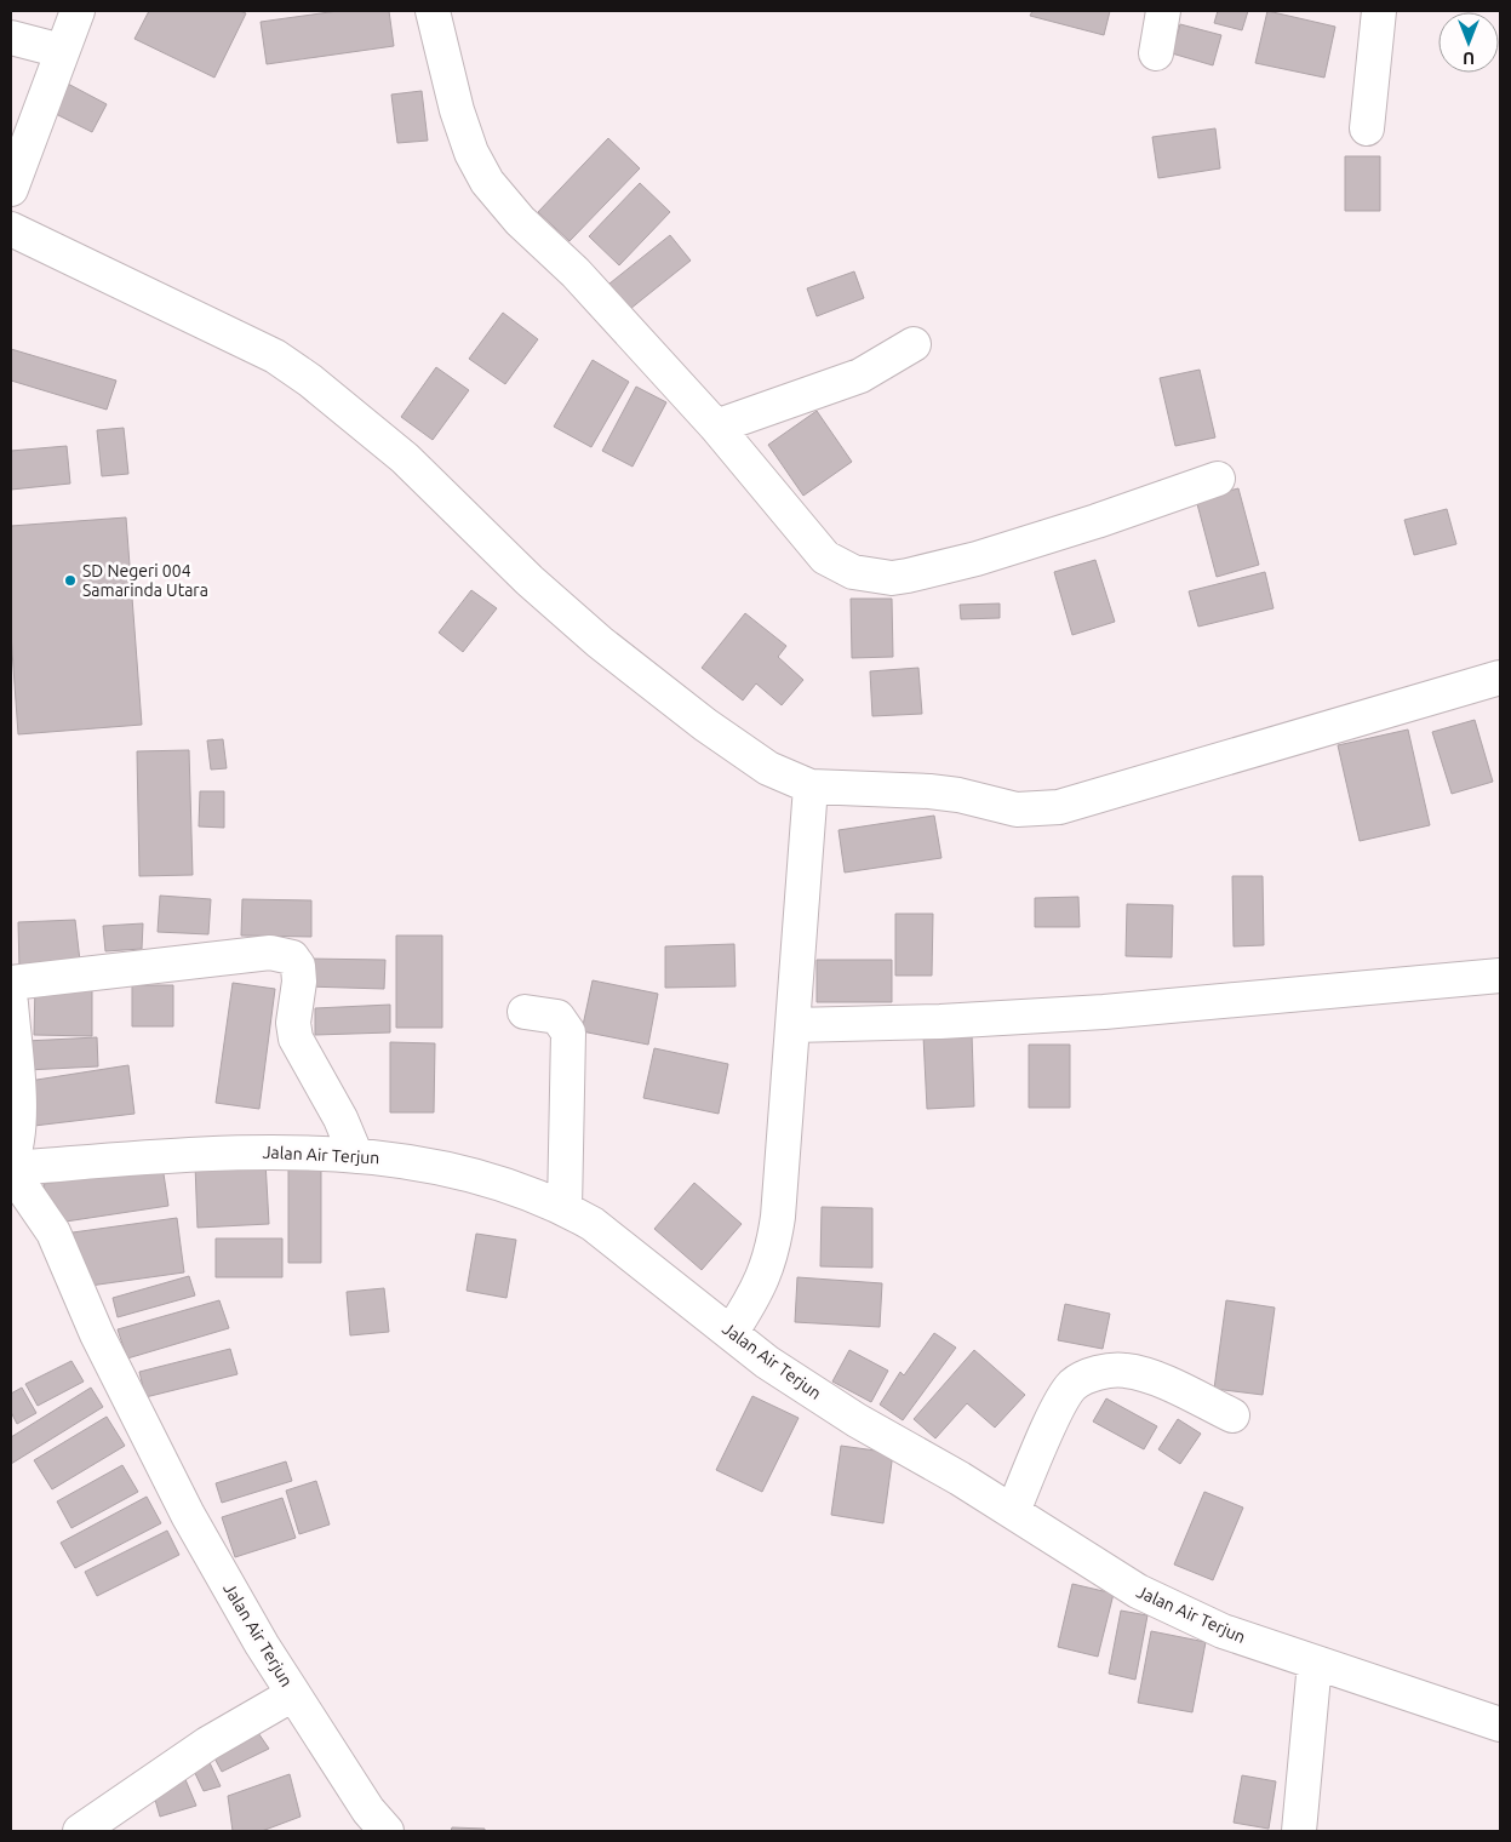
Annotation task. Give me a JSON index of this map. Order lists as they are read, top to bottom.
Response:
{
  "streets": {
    "street": ["Jalan Air Terjun"]
  },
  "places": ["SD Negeri 004 Samarinda Utara"],
  "north": "bottom"
}
